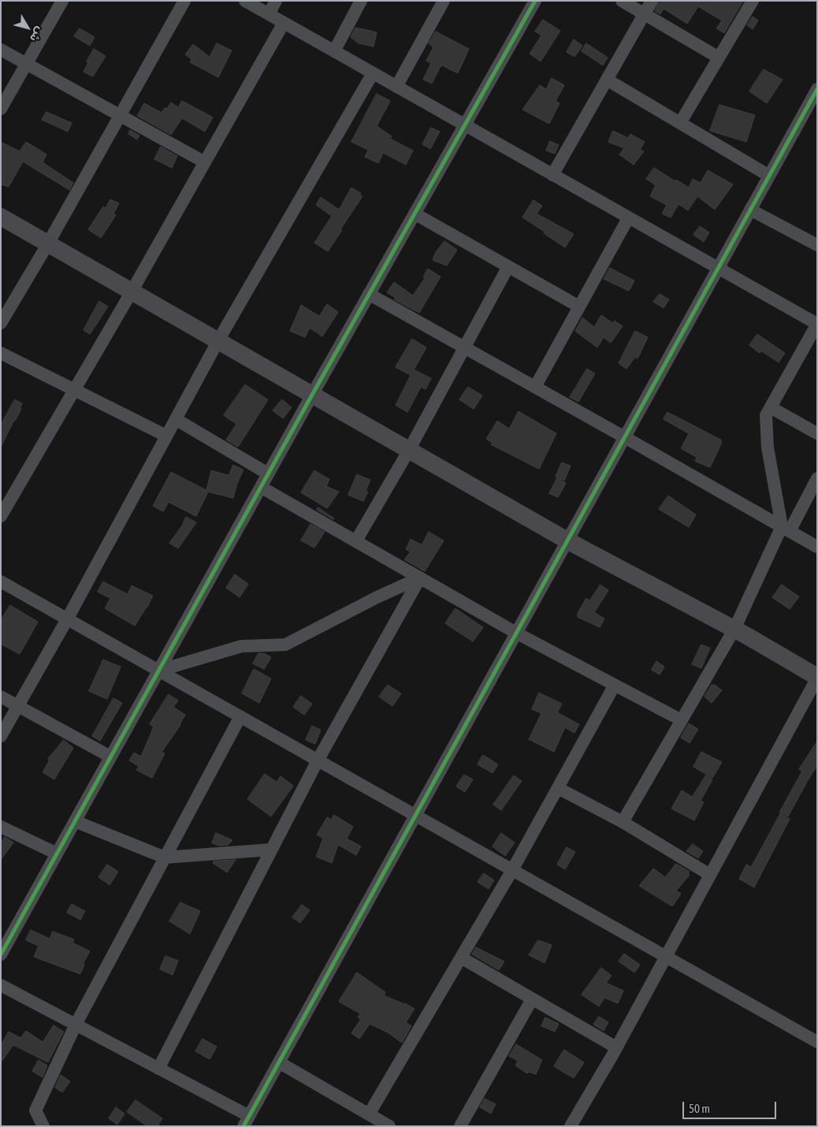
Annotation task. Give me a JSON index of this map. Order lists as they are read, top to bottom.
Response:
{
  "scale_bar": "50 m",
  "north": "bottom right"
}
